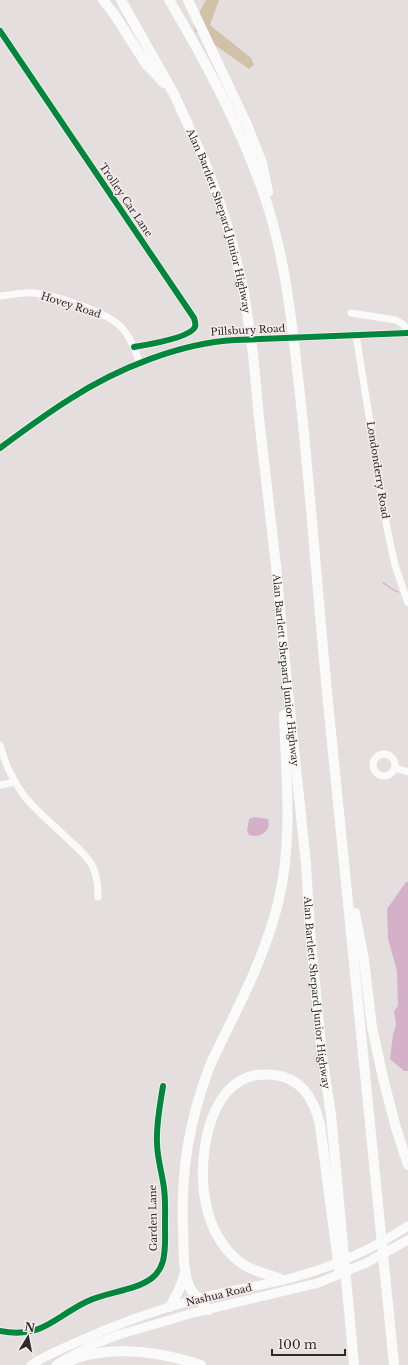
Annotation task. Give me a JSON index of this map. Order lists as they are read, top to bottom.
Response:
{
  "streets": {
    "highway": ["Alan Bartlett Shepard Junior Highway"],
    "main road": ["Nashua Road"],
    "street": [
      "Trolley Car Lane",
      "Hovey Road",
      "Pillsbury Road",
      "Londonderry Road",
      "Garden Lane"
    ]
  },
  "crossings": [
    ["Trolley Car Lane", "Hovey Road"],
    ["Hovey Road", "Pillsbury Road"],
    ["Pillsbury Road", "Londonderry Road"]
  ],
  "scale_bar": "100 m",
  "north": "top"
}
